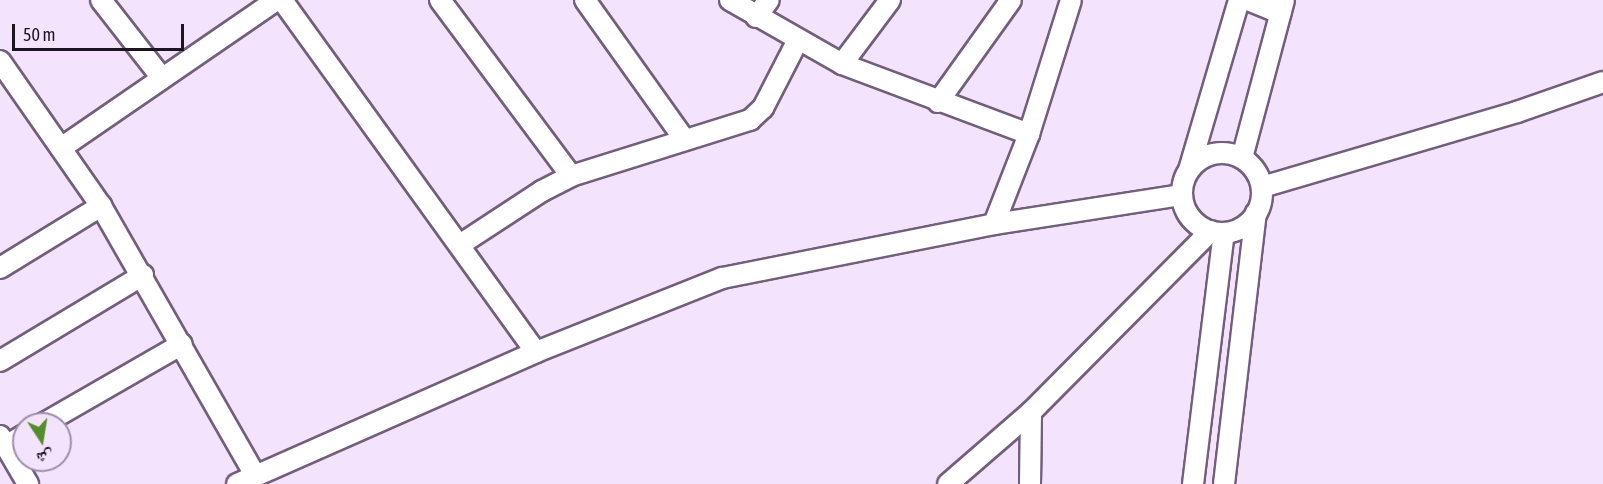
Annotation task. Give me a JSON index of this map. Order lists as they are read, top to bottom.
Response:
{
  "scale_bar": "50 m",
  "north": "bottom"
}
